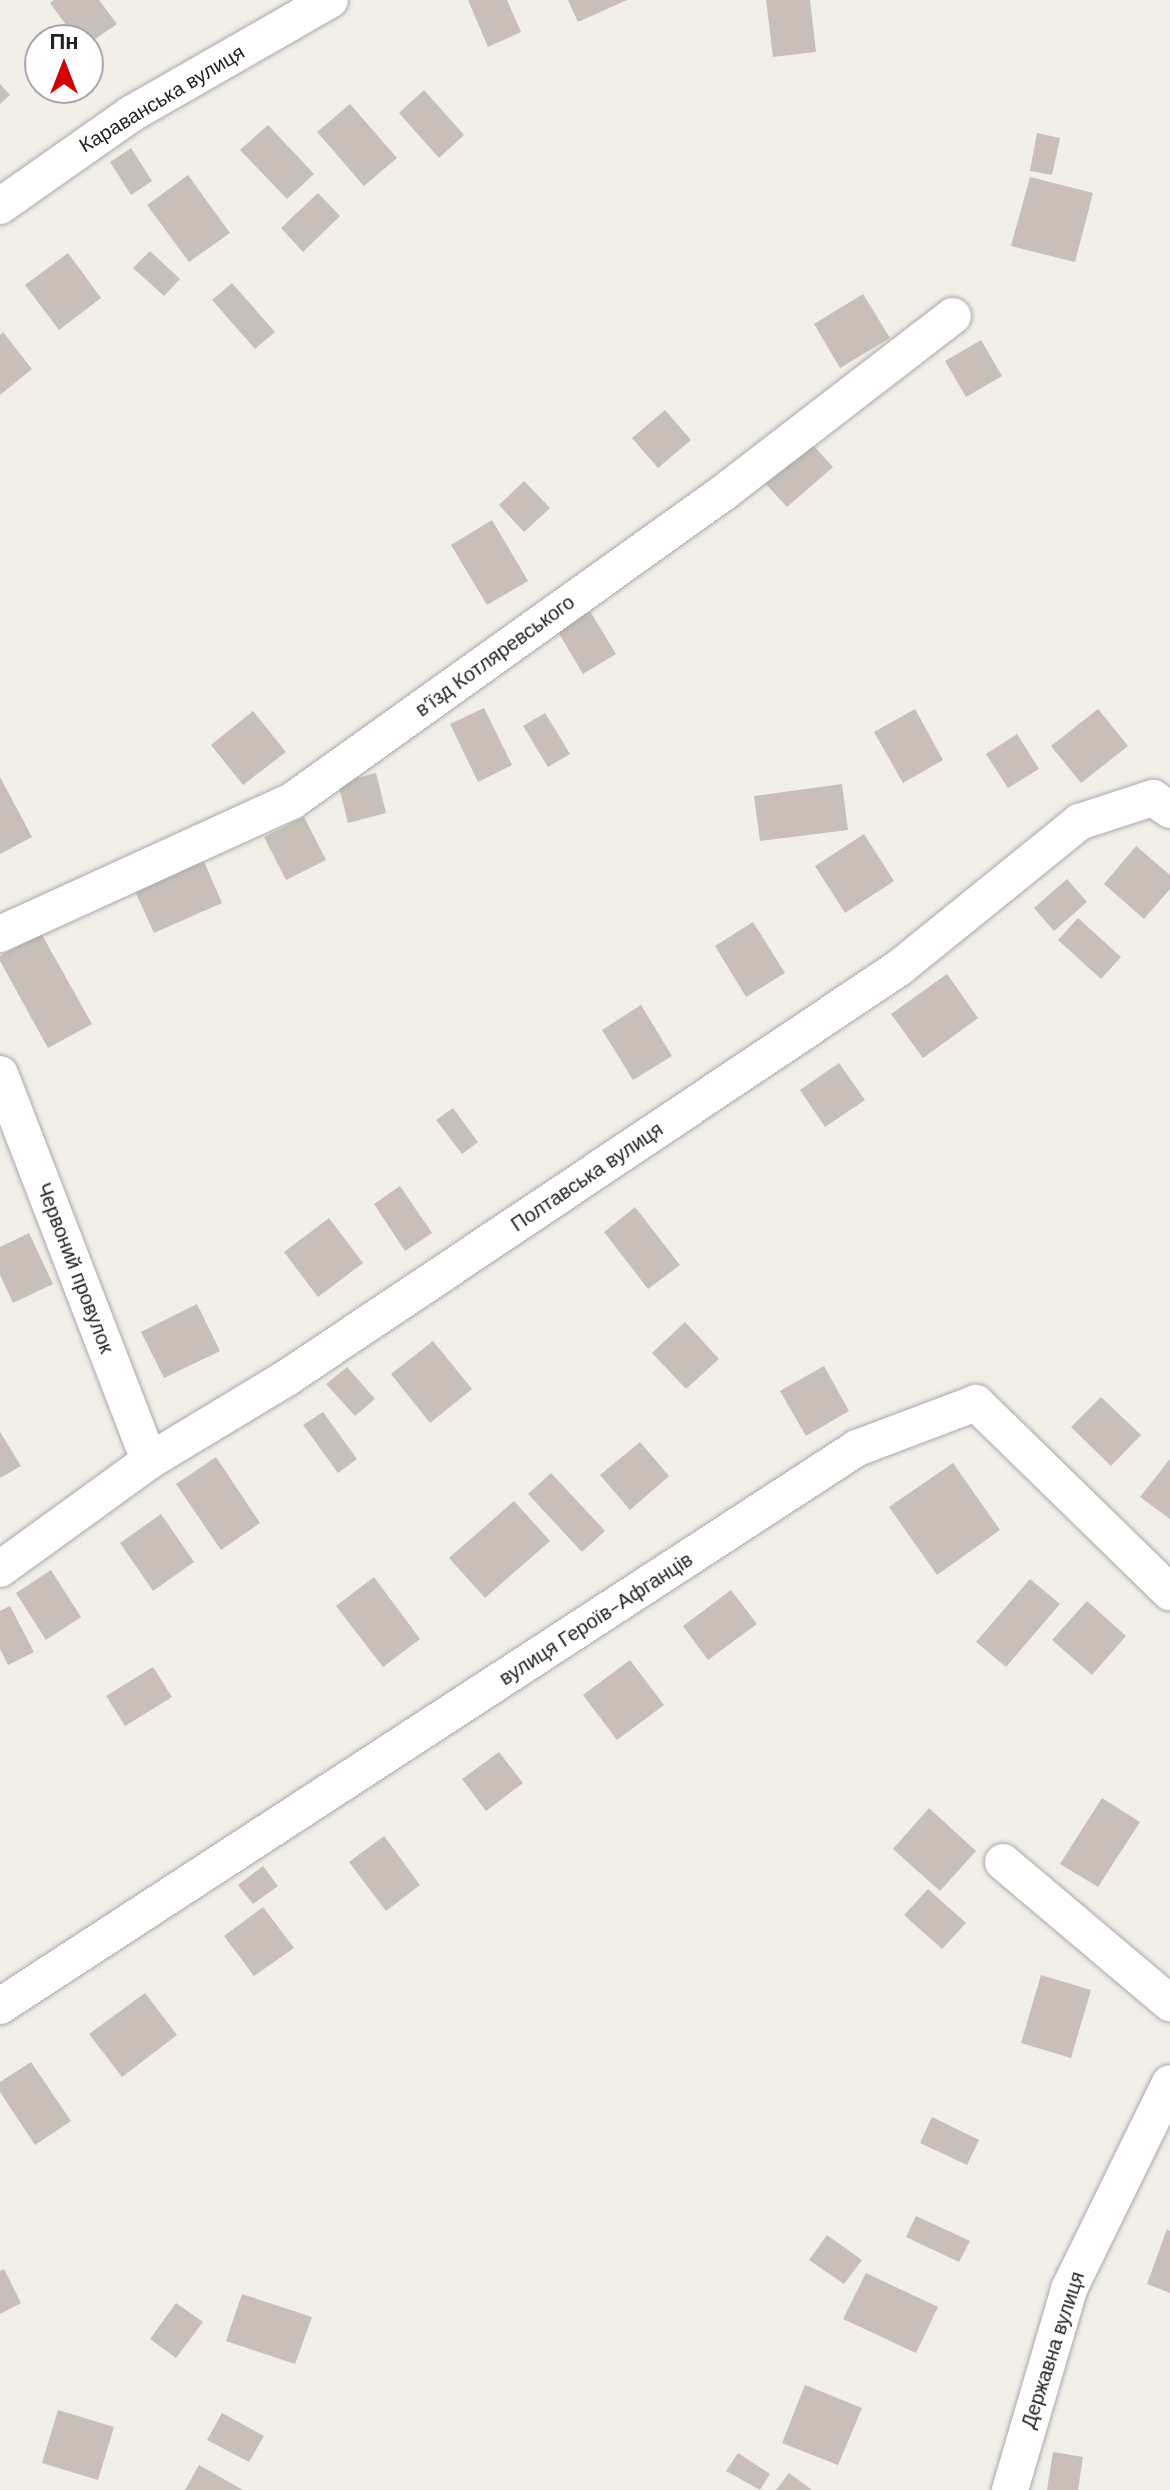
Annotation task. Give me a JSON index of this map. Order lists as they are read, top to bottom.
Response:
{
  "streets": {
    "street": [
      "Караванська вулиця",
      "в’їзд Котляревського",
      "Полтавська вулиця",
      "Червоний провулок",
      "вулиця Героїв-Афганців",
      "Державна вулиця"
    ]
  },
  "crossings": [
    ["Полтавська вулиця", "Червоний провулок"]
  ],
  "north": "top"
}
